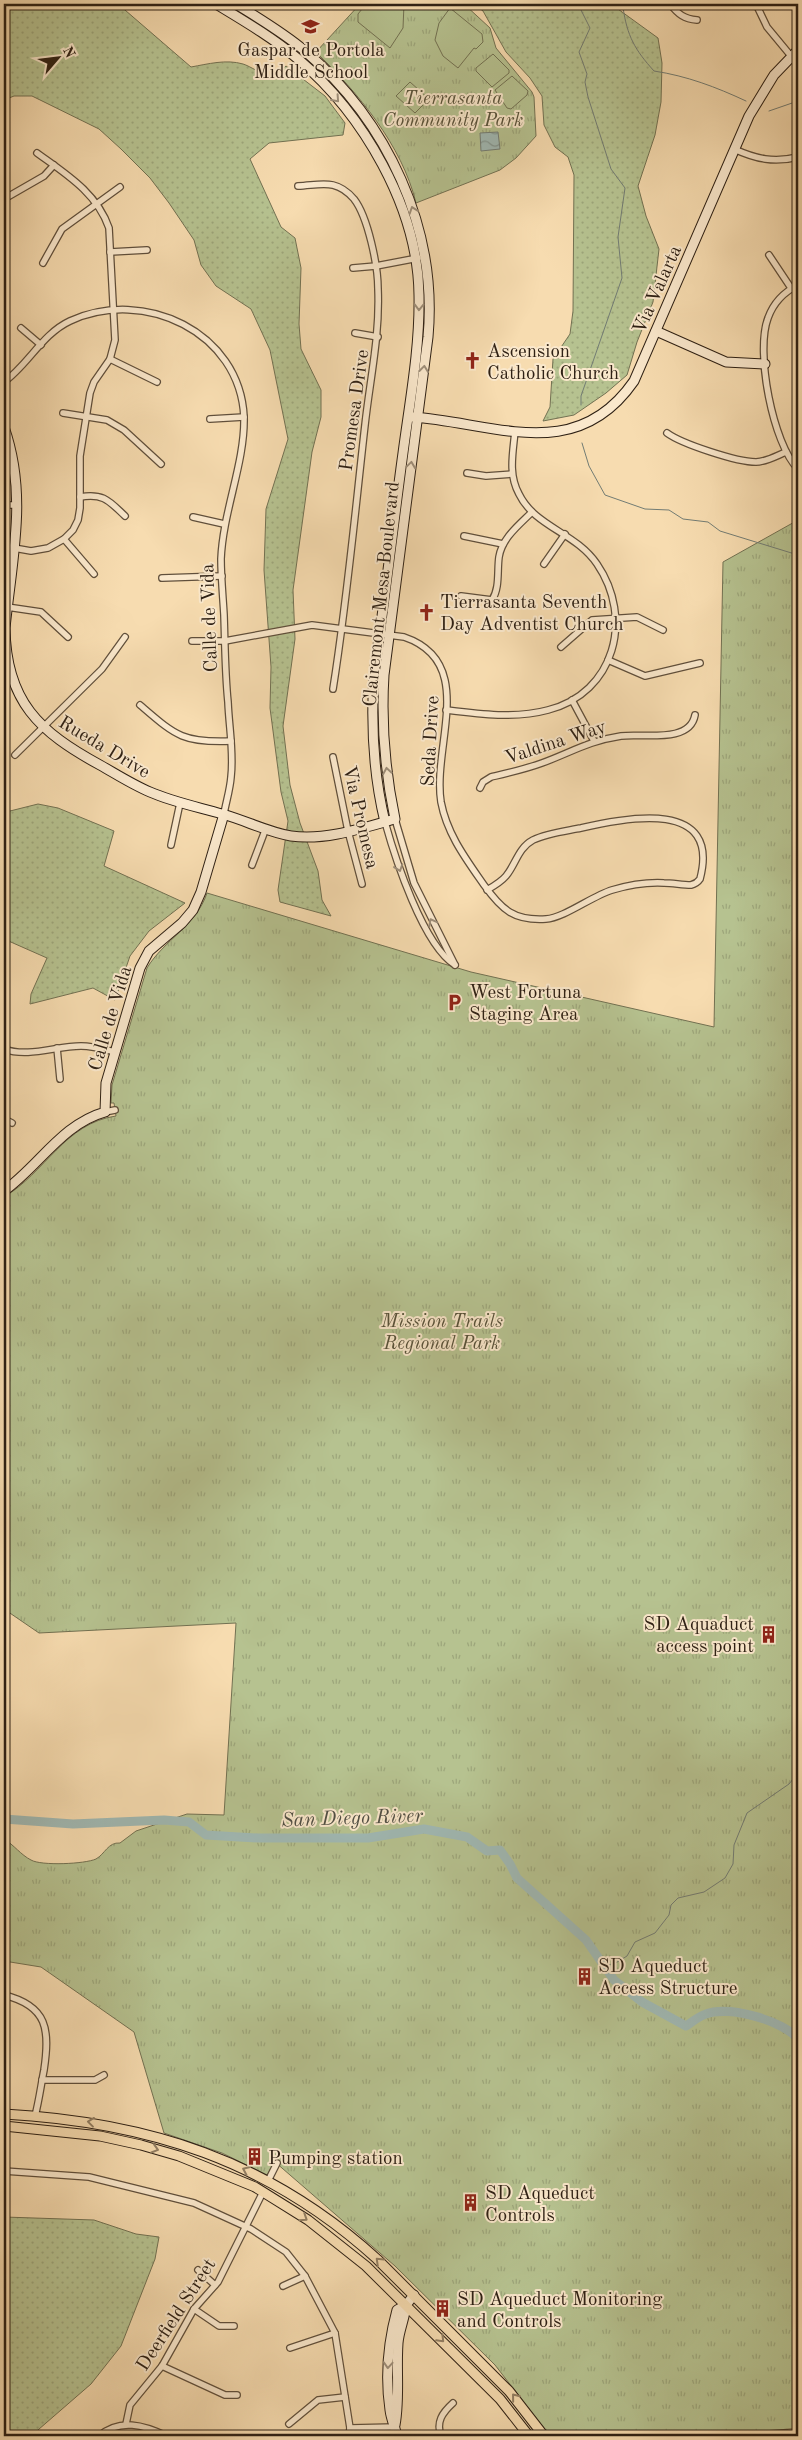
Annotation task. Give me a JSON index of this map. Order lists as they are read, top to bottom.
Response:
{
  "streets": {
    "street": [
      "Via Valarta",
      "Promesa Drive",
      "Clairemont Mesa Boulevard",
      "Calle de Vida",
      "Seda Drive",
      "Valdina Way",
      "Rueda Drive",
      "Via Promesa",
      "Deerfield Street"
    ]
  },
  "crossings": [
    ["Via Valarta", "Clairemont Mesa Boulevard"],
    ["Promesa Drive", "Seda Drive"],
    ["Clairemont Mesa Boulevard", "Seda Drive"],
    ["Clairemont Mesa Boulevard", "Rueda Drive"],
    ["Calle de Vida", "Seda Drive"],
    ["Calle de Vida", "Rueda Drive"],
    ["Rueda Drive", "Via Promesa"]
  ],
  "water": ["San Diego River"],
  "parks": ["Tierrasanta Community Park", "Mission Trails Regional Park"],
  "places": {
    "school or university": ["Gaspar de Portola Middle School"],
    "church": ["Ascension Catholic Church", "Tierrasanta Seventh Day Adventist Church"],
    "parking": ["West Fortuna Staging Area"],
    "building": [
      "SD Aquaduct access point",
      "SD Aqueduct Access Structure",
      "Pumping station",
      "SD Aqueduct Controls",
      "SD Aqueduct Monitoring and Controls"
    ]
  },
  "north": "top right"
}
